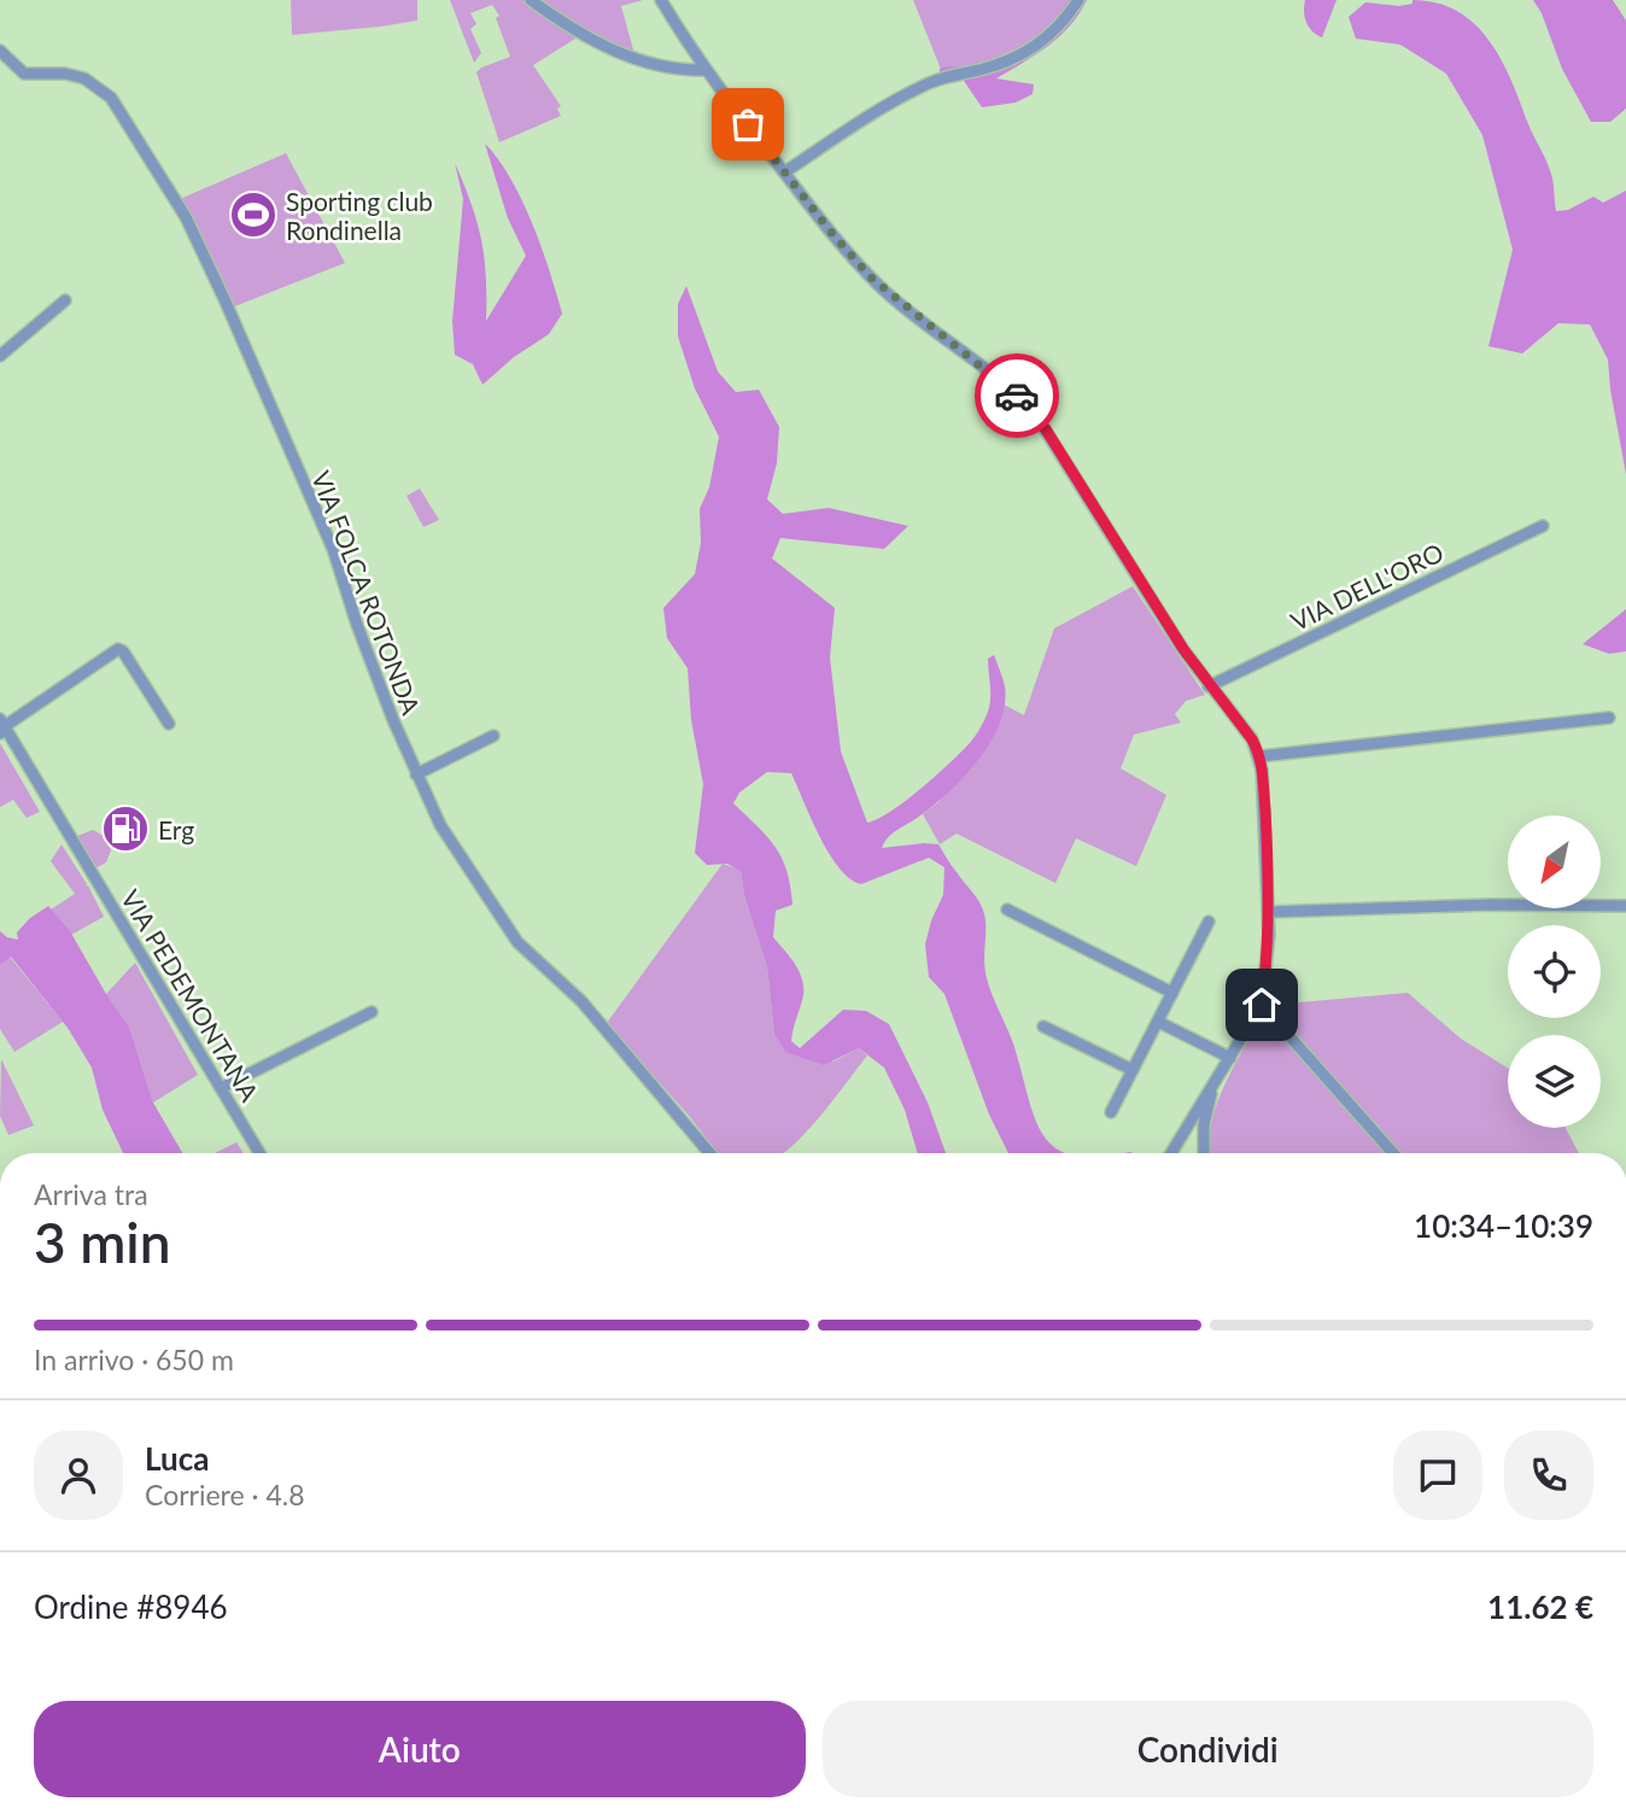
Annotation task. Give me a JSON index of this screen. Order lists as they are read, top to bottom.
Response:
{
  "streets": {
    "street": ["VIA DELL'ORO", "VIA FOLCA ROTONDA", "VIA PEDEMONTANA"]
  },
  "places": {
    "sports": ["Sporting club Rondinella"],
    "fuel station": ["Erg"]
  },
  "north": "bottom left",
  "page": {
    "heading": ["3 min", "Arriva tra", "10:34–10:39"],
    "panel": [
      "Luca",
      "Corriere · 4.8",
      "Ordine #8946",
      "11.62 €"
    ],
    "bar": "In arrivo · 650 m",
    "buttons": ["Aiuto", "Condividi"]
  }
}
